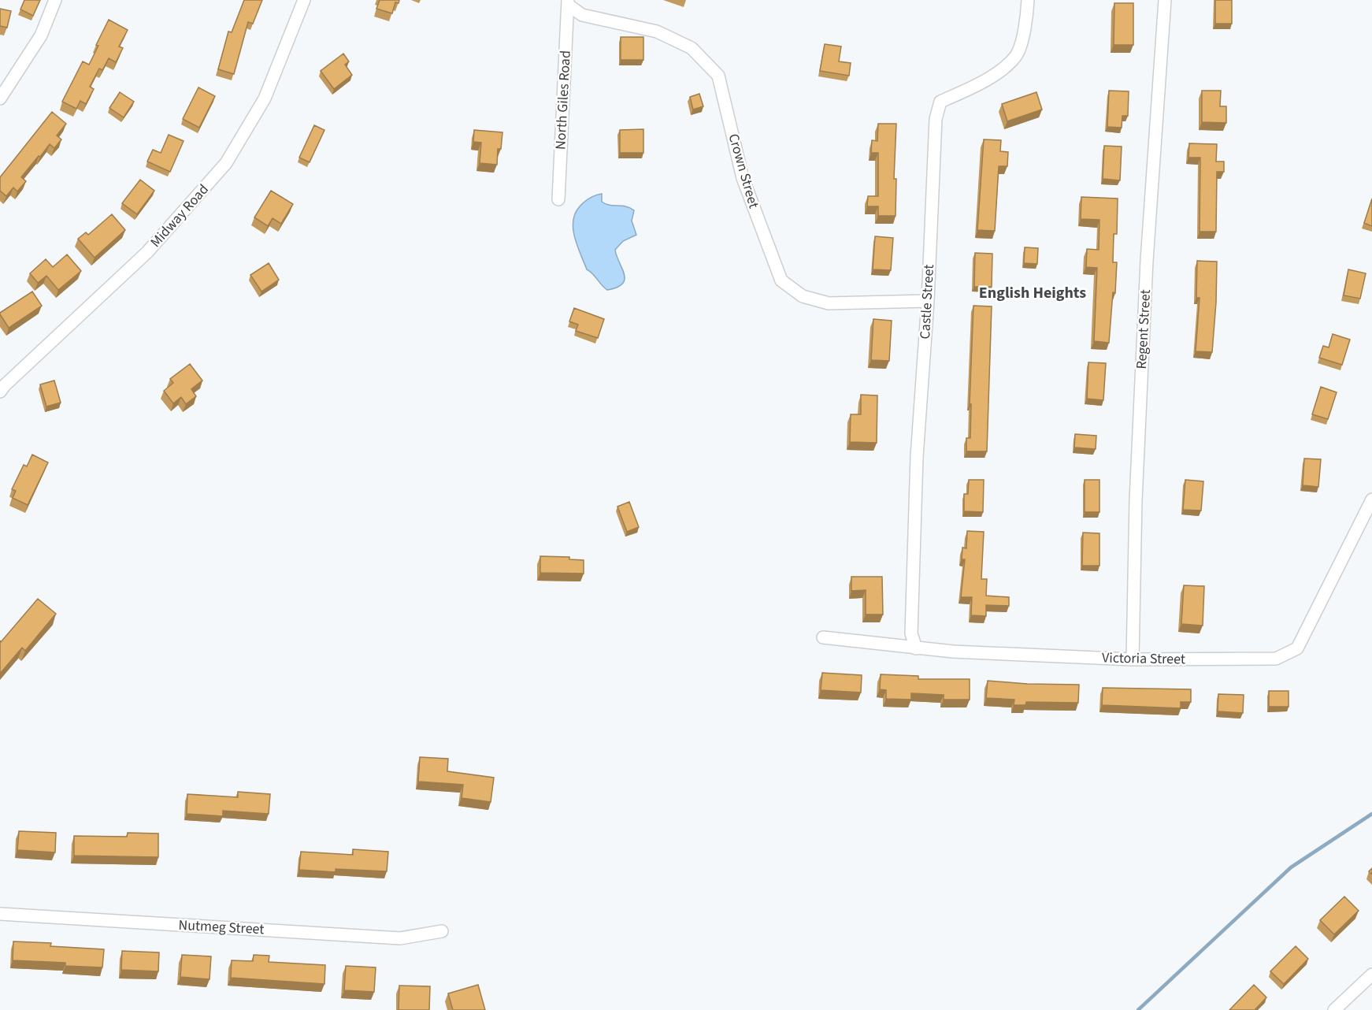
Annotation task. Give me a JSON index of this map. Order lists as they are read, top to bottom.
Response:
{
  "streets": {
    "street": [
      "North Giles Road",
      "Crown Street",
      "Midway Road",
      "Castle Street",
      "Regent Street",
      "Victoria Street",
      "Nutmeg Street"
    ]
  },
  "crossings": [
    ["North Giles Road", "Crown Street"],
    ["Crown Street", "Castle Street"],
    ["Castle Street", "Victoria Street"],
    ["Regent Street", "Victoria Street"]
  ],
  "districts": ["English Heights"]
}
